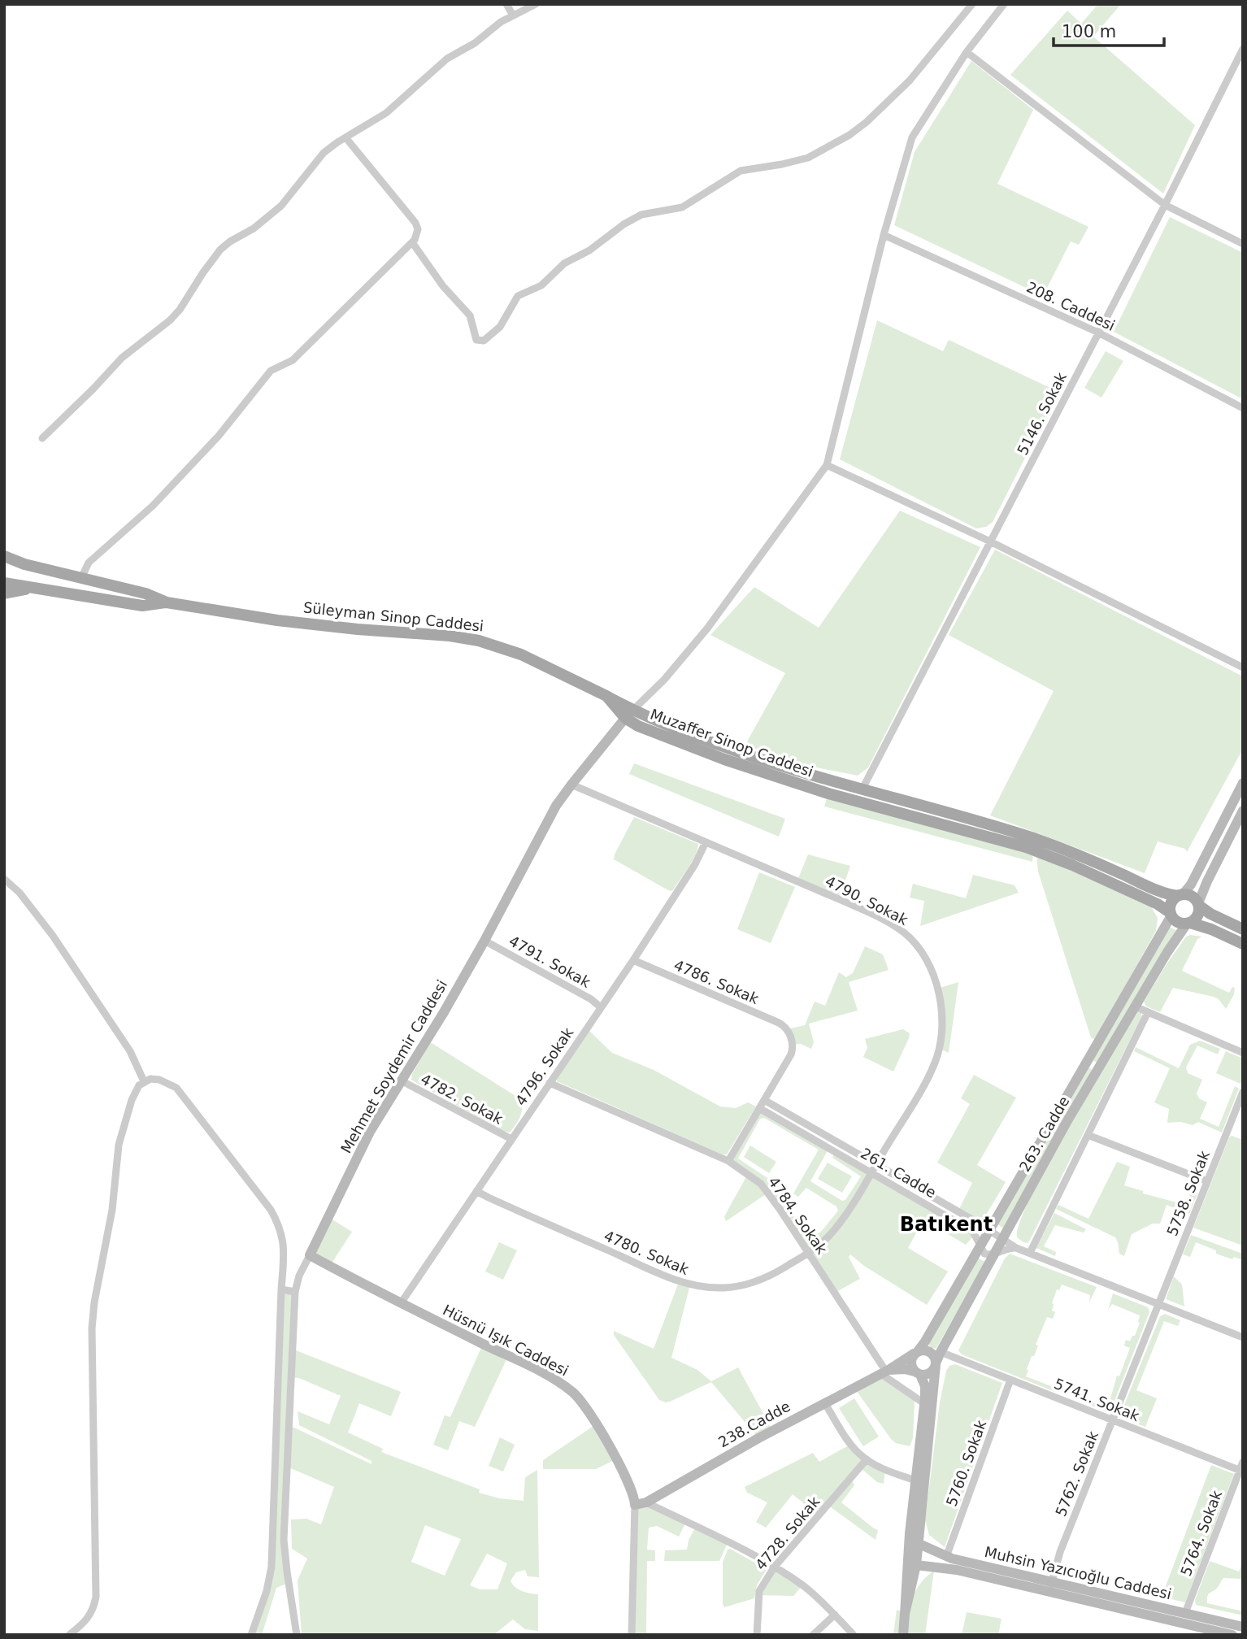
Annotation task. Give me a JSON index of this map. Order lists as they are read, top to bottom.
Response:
{
  "streets": {
    "main road": [
      "Süleyman Sinop Caddesi",
      "Muzaffer Sinop Caddesi",
      "Mehmet Soydemir Caddesi",
      "263. Cadde",
      "Hüsnü Işık Caddesi",
      "238.Cadde",
      "Muhsin Yazıcıoğlu Caddesi"
    ],
    "street": [
      "208. Caddesi",
      "5146. Sokak",
      "4790. Sokak",
      "4791. Sokak",
      "4786. Sokak",
      "4796. Sokak",
      "4782. Sokak",
      "261. Cadde",
      "5758. Sokak",
      "4784. Sokak",
      "4780. Sokak",
      "5741. Sokak",
      "5760. Sokak",
      "5762. Sokak",
      "4728. Sokak",
      "5764. Sokak"
    ]
  },
  "crossings": [
    ["208. Caddesi", "5146. Sokak"],
    ["5146. Sokak", "Muzaffer Sinop Caddesi"],
    ["Süleyman Sinop Caddesi", "Muzaffer Sinop Caddesi"],
    ["Muzaffer Sinop Caddesi", "Mehmet Soydemir Caddesi"],
    ["Muzaffer Sinop Caddesi", "263. Cadde"],
    ["4790. Sokak", "Mehmet Soydemir Caddesi"],
    ["4790. Sokak", "4796. Sokak"],
    ["4790. Sokak", "261. Cadde"],
    ["4790. Sokak", "4780. Sokak"],
    ["4791. Sokak", "Mehmet Soydemir Caddesi"],
    ["4791. Sokak", "4796. Sokak"],
    ["4786. Sokak", "4796. Sokak"],
    ["4786. Sokak", "261. Cadde"],
    ["Mehmet Soydemir Caddesi", "4782. Sokak"],
    ["Mehmet Soydemir Caddesi", "Hüsnü Işık Caddesi"],
    ["4796. Sokak", "4782. Sokak"],
    ["4796. Sokak", "4784. Sokak"],
    ["4796. Sokak", "4780. Sokak"],
    ["4796. Sokak", "Hüsnü Işık Caddesi"],
    ["263. Cadde", "261. Cadde"],
    ["263. Cadde", "5741. Sokak"],
    ["263. Cadde", "238.Cadde"],
    ["263. Cadde", "Muhsin Yazıcıoğlu Caddesi"],
    ["261. Cadde", "5758. Sokak"],
    ["261. Cadde", "4780. Sokak"],
    ["261. Cadde", "5762. Sokak"],
    ["5758. Sokak", "5762. Sokak"],
    ["4784. Sokak", "4780. Sokak"],
    ["4784. Sokak", "238.Cadde"],
    ["Hüsnü Işık Caddesi", "238.Cadde"],
    ["5741. Sokak", "5760. Sokak"],
    ["5741. Sokak", "5762. Sokak"],
    ["5741. Sokak", "5764. Sokak"],
    ["5760. Sokak", "Muhsin Yazıcıoğlu Caddesi"],
    ["5762. Sokak", "Muhsin Yazıcıoğlu Caddesi"],
    ["5764. Sokak", "Muhsin Yazıcıoğlu Caddesi"]
  ],
  "districts": ["Batıkent"],
  "scale_bar": "100 m"
}
